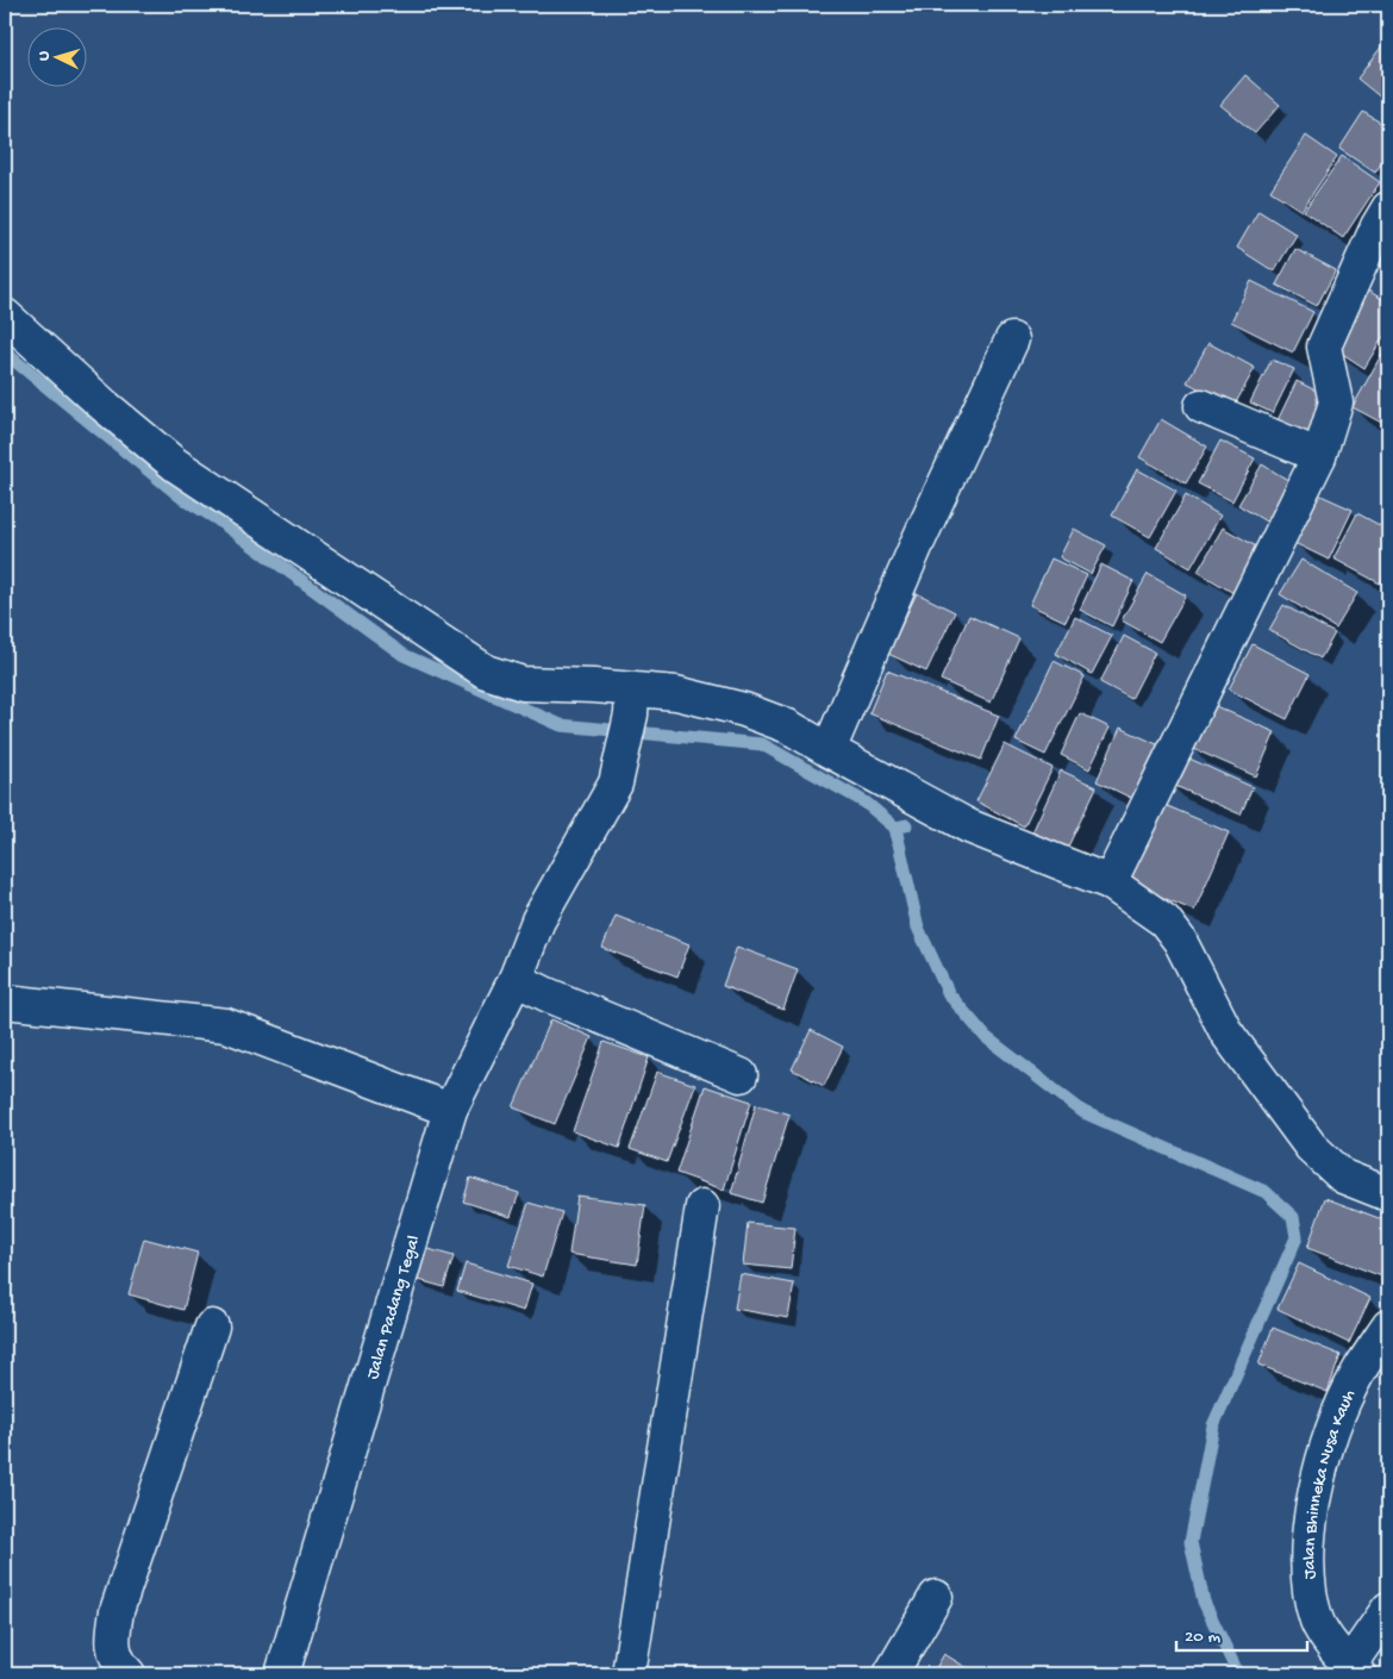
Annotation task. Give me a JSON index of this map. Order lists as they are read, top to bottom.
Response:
{
  "streets": {
    "street": ["Jalan Padang Tegal", "Jalan Bhinneka Nusa Kauh"]
  },
  "scale_bar": "20 m",
  "north": "left"
}
